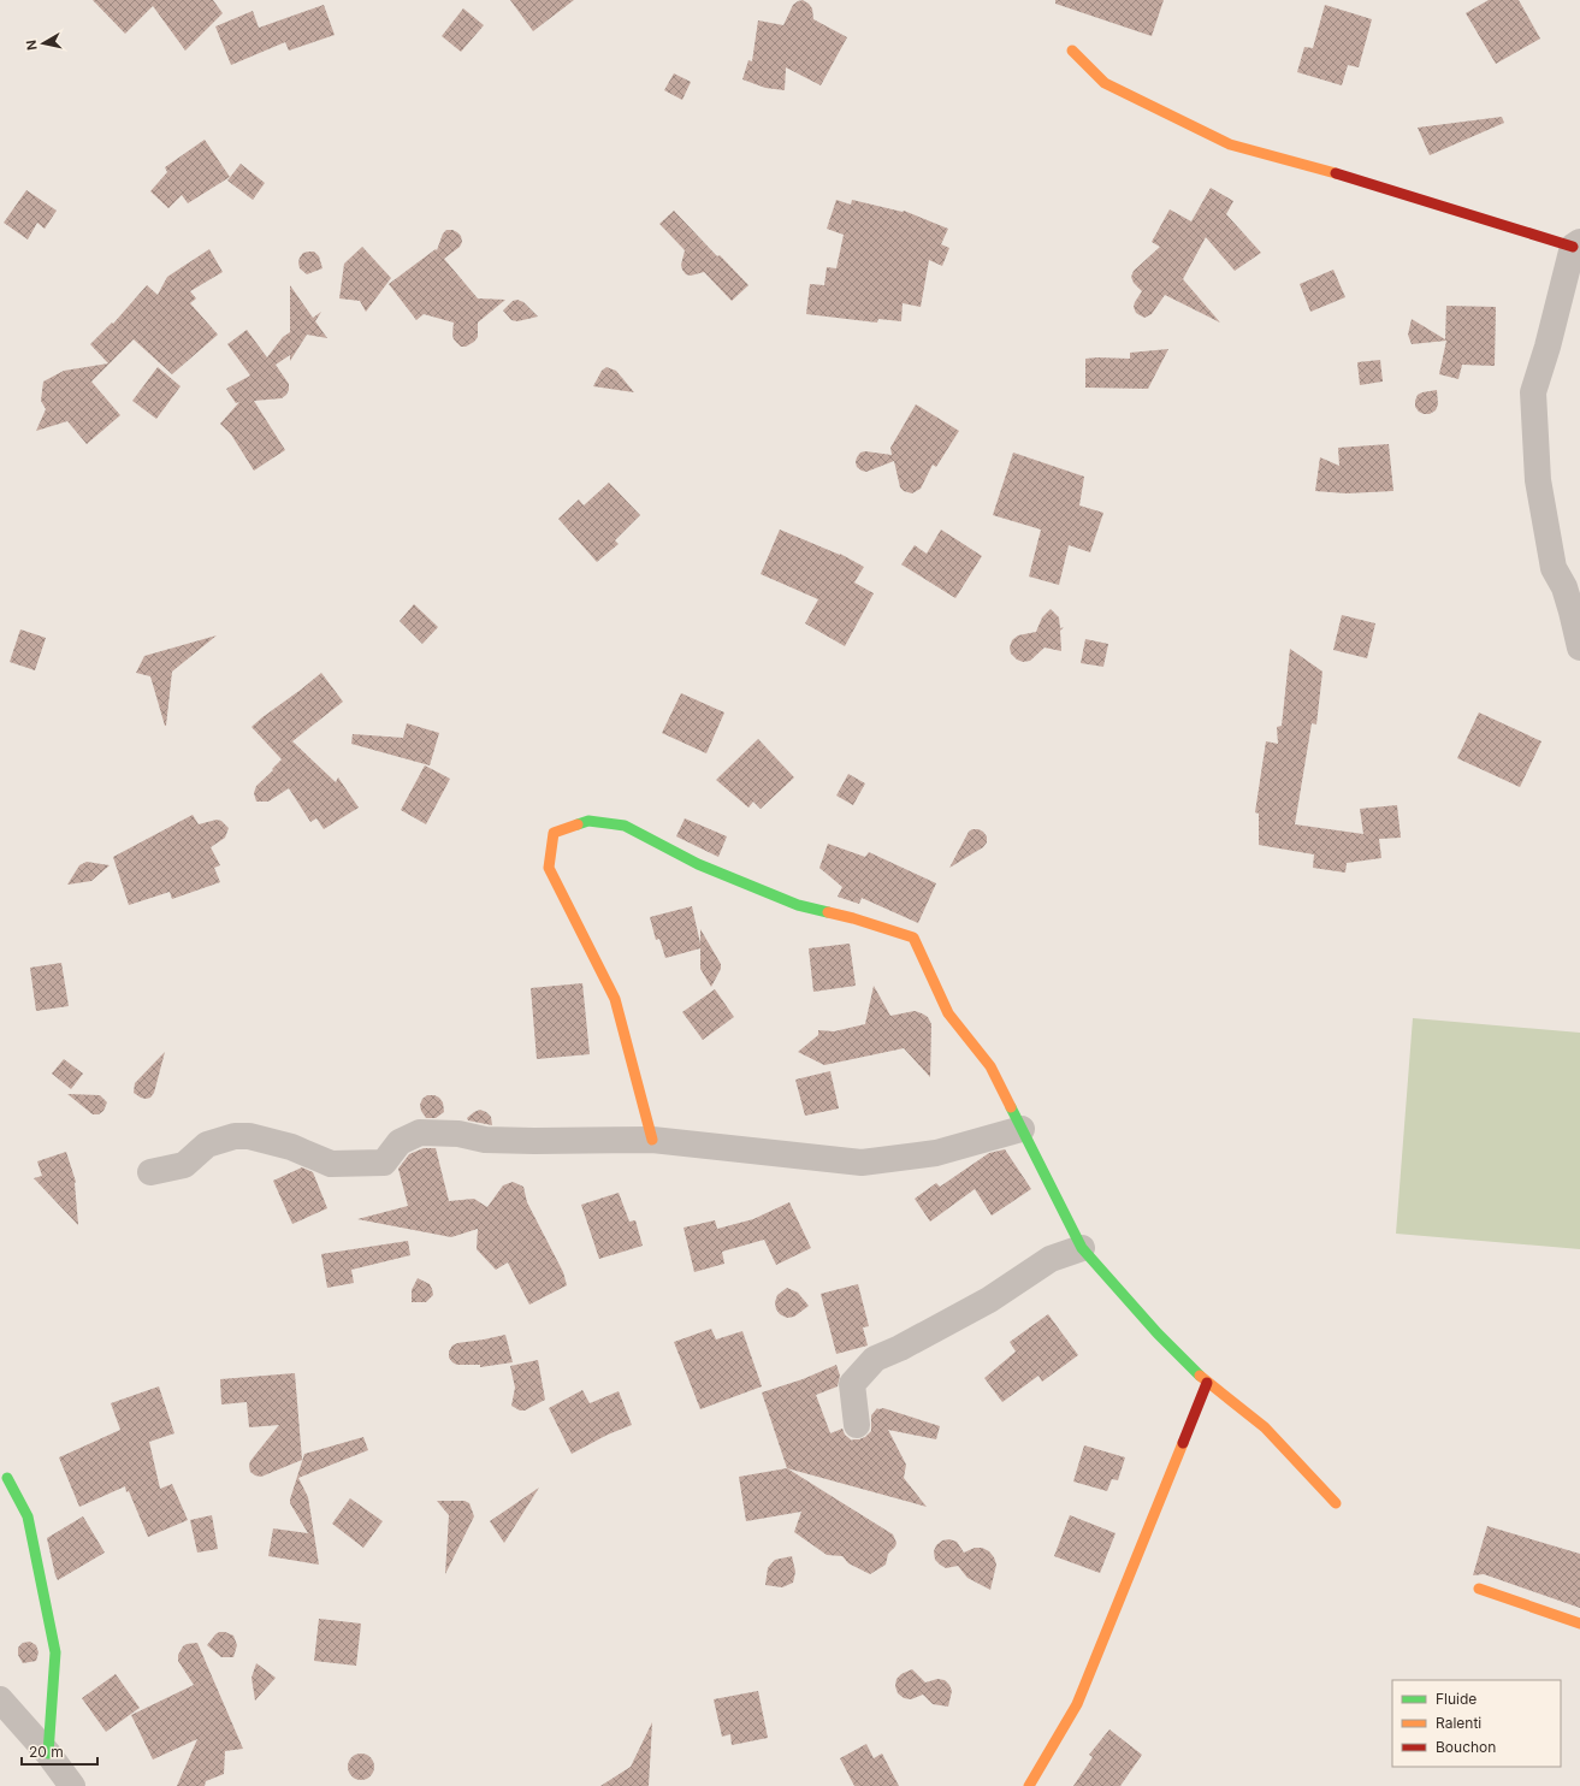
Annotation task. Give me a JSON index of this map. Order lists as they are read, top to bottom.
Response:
{
  "legend": ["Fluide", "Ralenti", "Bouchon"],
  "scale_bar": "20 m",
  "north": "left"
}
